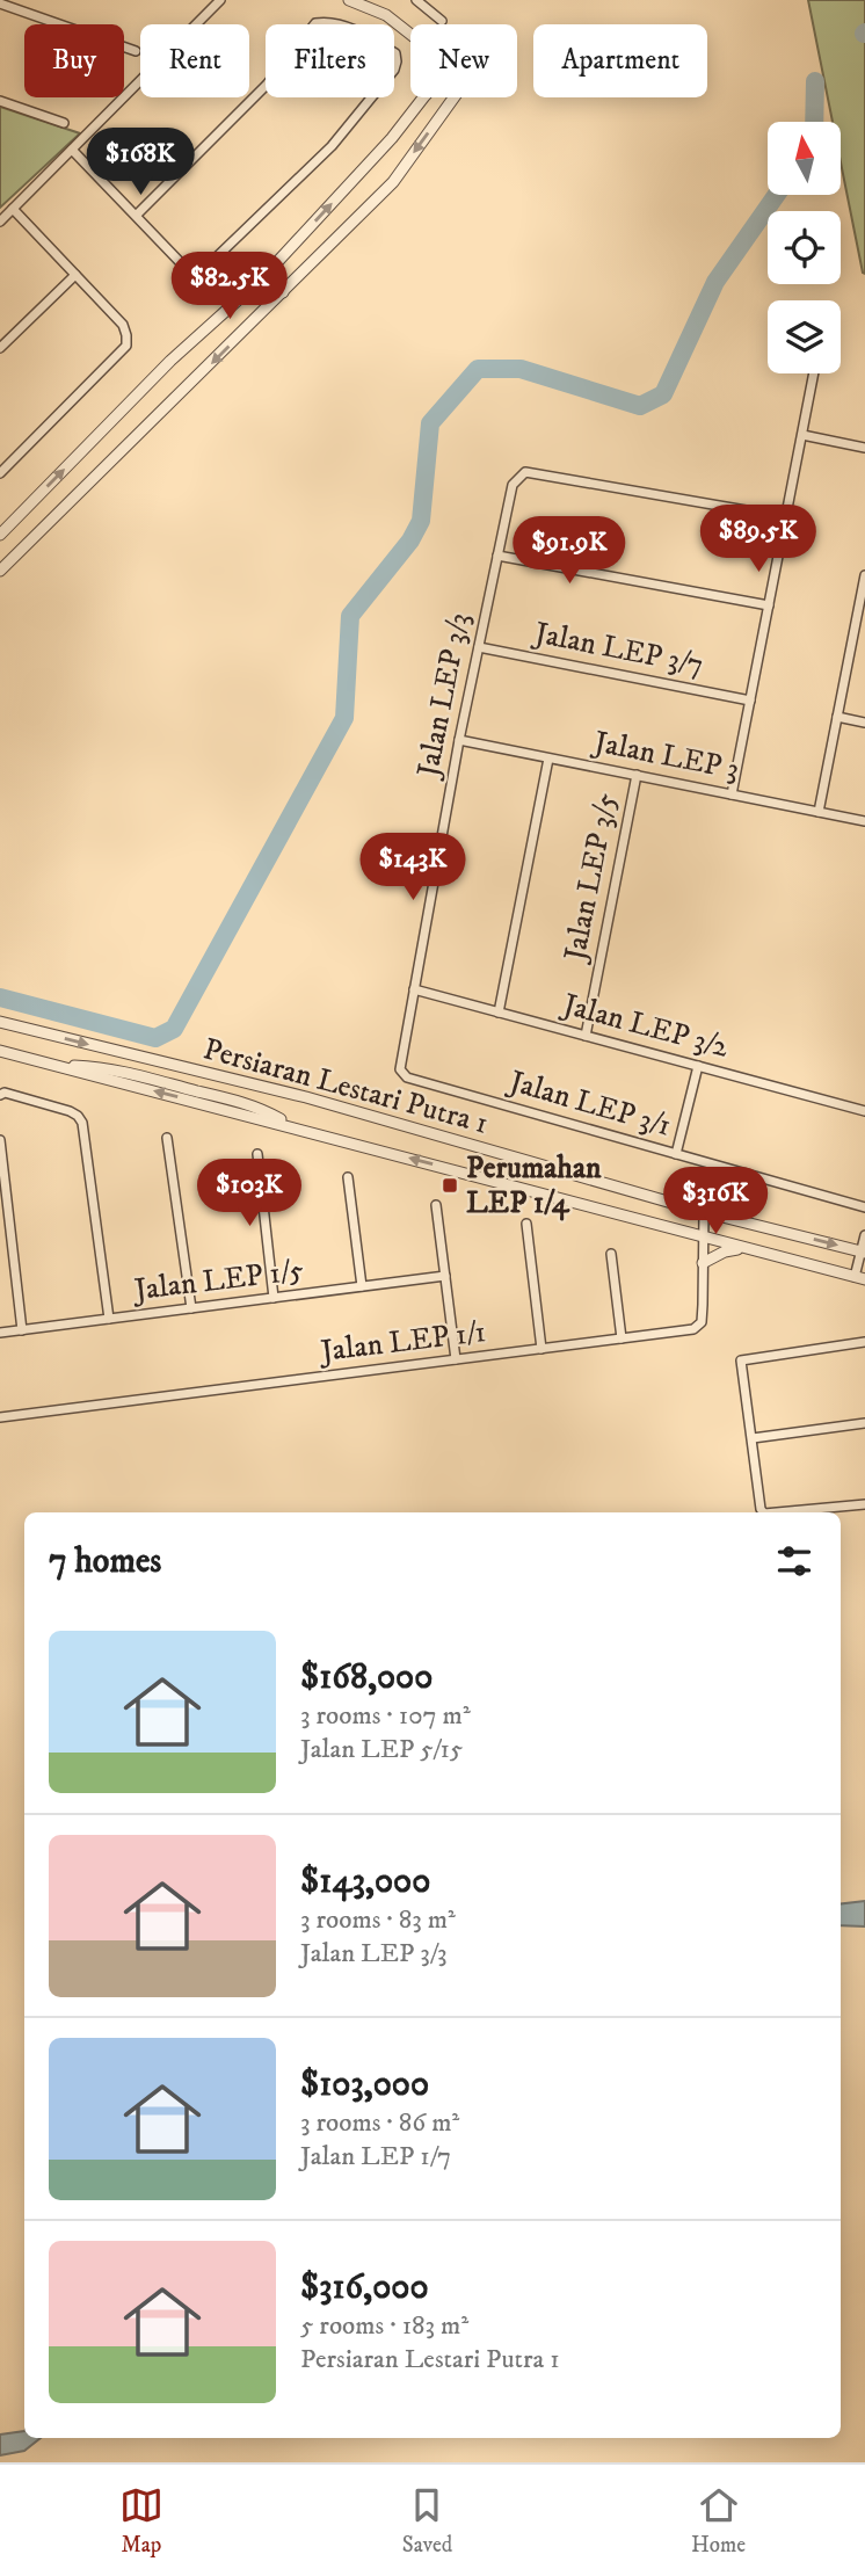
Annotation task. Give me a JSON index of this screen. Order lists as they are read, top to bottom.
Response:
{
  "streets": {
    "street": [
      "Jalan LEP 3/7",
      "Jalan LEP 3/3",
      "Jalan LEP 3",
      "Jalan LEP 3/5",
      "Jalan LEP 3/2",
      "Persiaran Lestari Putra 1",
      "Jalan LEP 3/1",
      "Jalan LEP 1/5",
      "Jalan LEP 1/1"
    ]
  },
  "crossings": [
    ["Jalan LEP 3/7", "Jalan LEP 3/3"],
    ["Jalan LEP 3/3", "Jalan LEP 3"],
    ["Jalan LEP 3/3", "Jalan LEP 3/2"],
    ["Jalan LEP 3/3", "Jalan LEP 3/1"],
    ["Jalan LEP 3", "Jalan LEP 3/5"],
    ["Jalan LEP 3/5", "Jalan LEP 3/2"],
    ["Persiaran Lestari Putra 1", "Jalan LEP 1/1"]
  ],
  "places": {
    "transit": ["Perumahan LEP 1/4"]
  },
  "north": "top",
  "page": {
    "chip": [
      "Buy",
      "Rent",
      "Filters",
      "New",
      "Apartment"
    ],
    "price": [
      "$168K",
      "$82.5K",
      "$89.5K",
      "$91.9K",
      "$143K",
      "$103K",
      "$316K"
    ],
    "heading": "7 homes",
    "list": [
      {
        "name": "$168,000",
        "note": "3 rooms · 107 m² · Jalan LEP 5/15"
      },
      {
        "name": "$143,000",
        "note": "3 rooms · 83 m² · Jalan LEP 3/3"
      },
      {
        "name": "$103,000",
        "note": "3 rooms · 86 m² · Jalan LEP 1/7"
      },
      {
        "name": "$316,000",
        "note": "5 rooms · 183 m² · Persiaran Lestari Putra 1"
      }
    ],
    "tabs": ["Map", "Saved", "Home"]
  }
}
